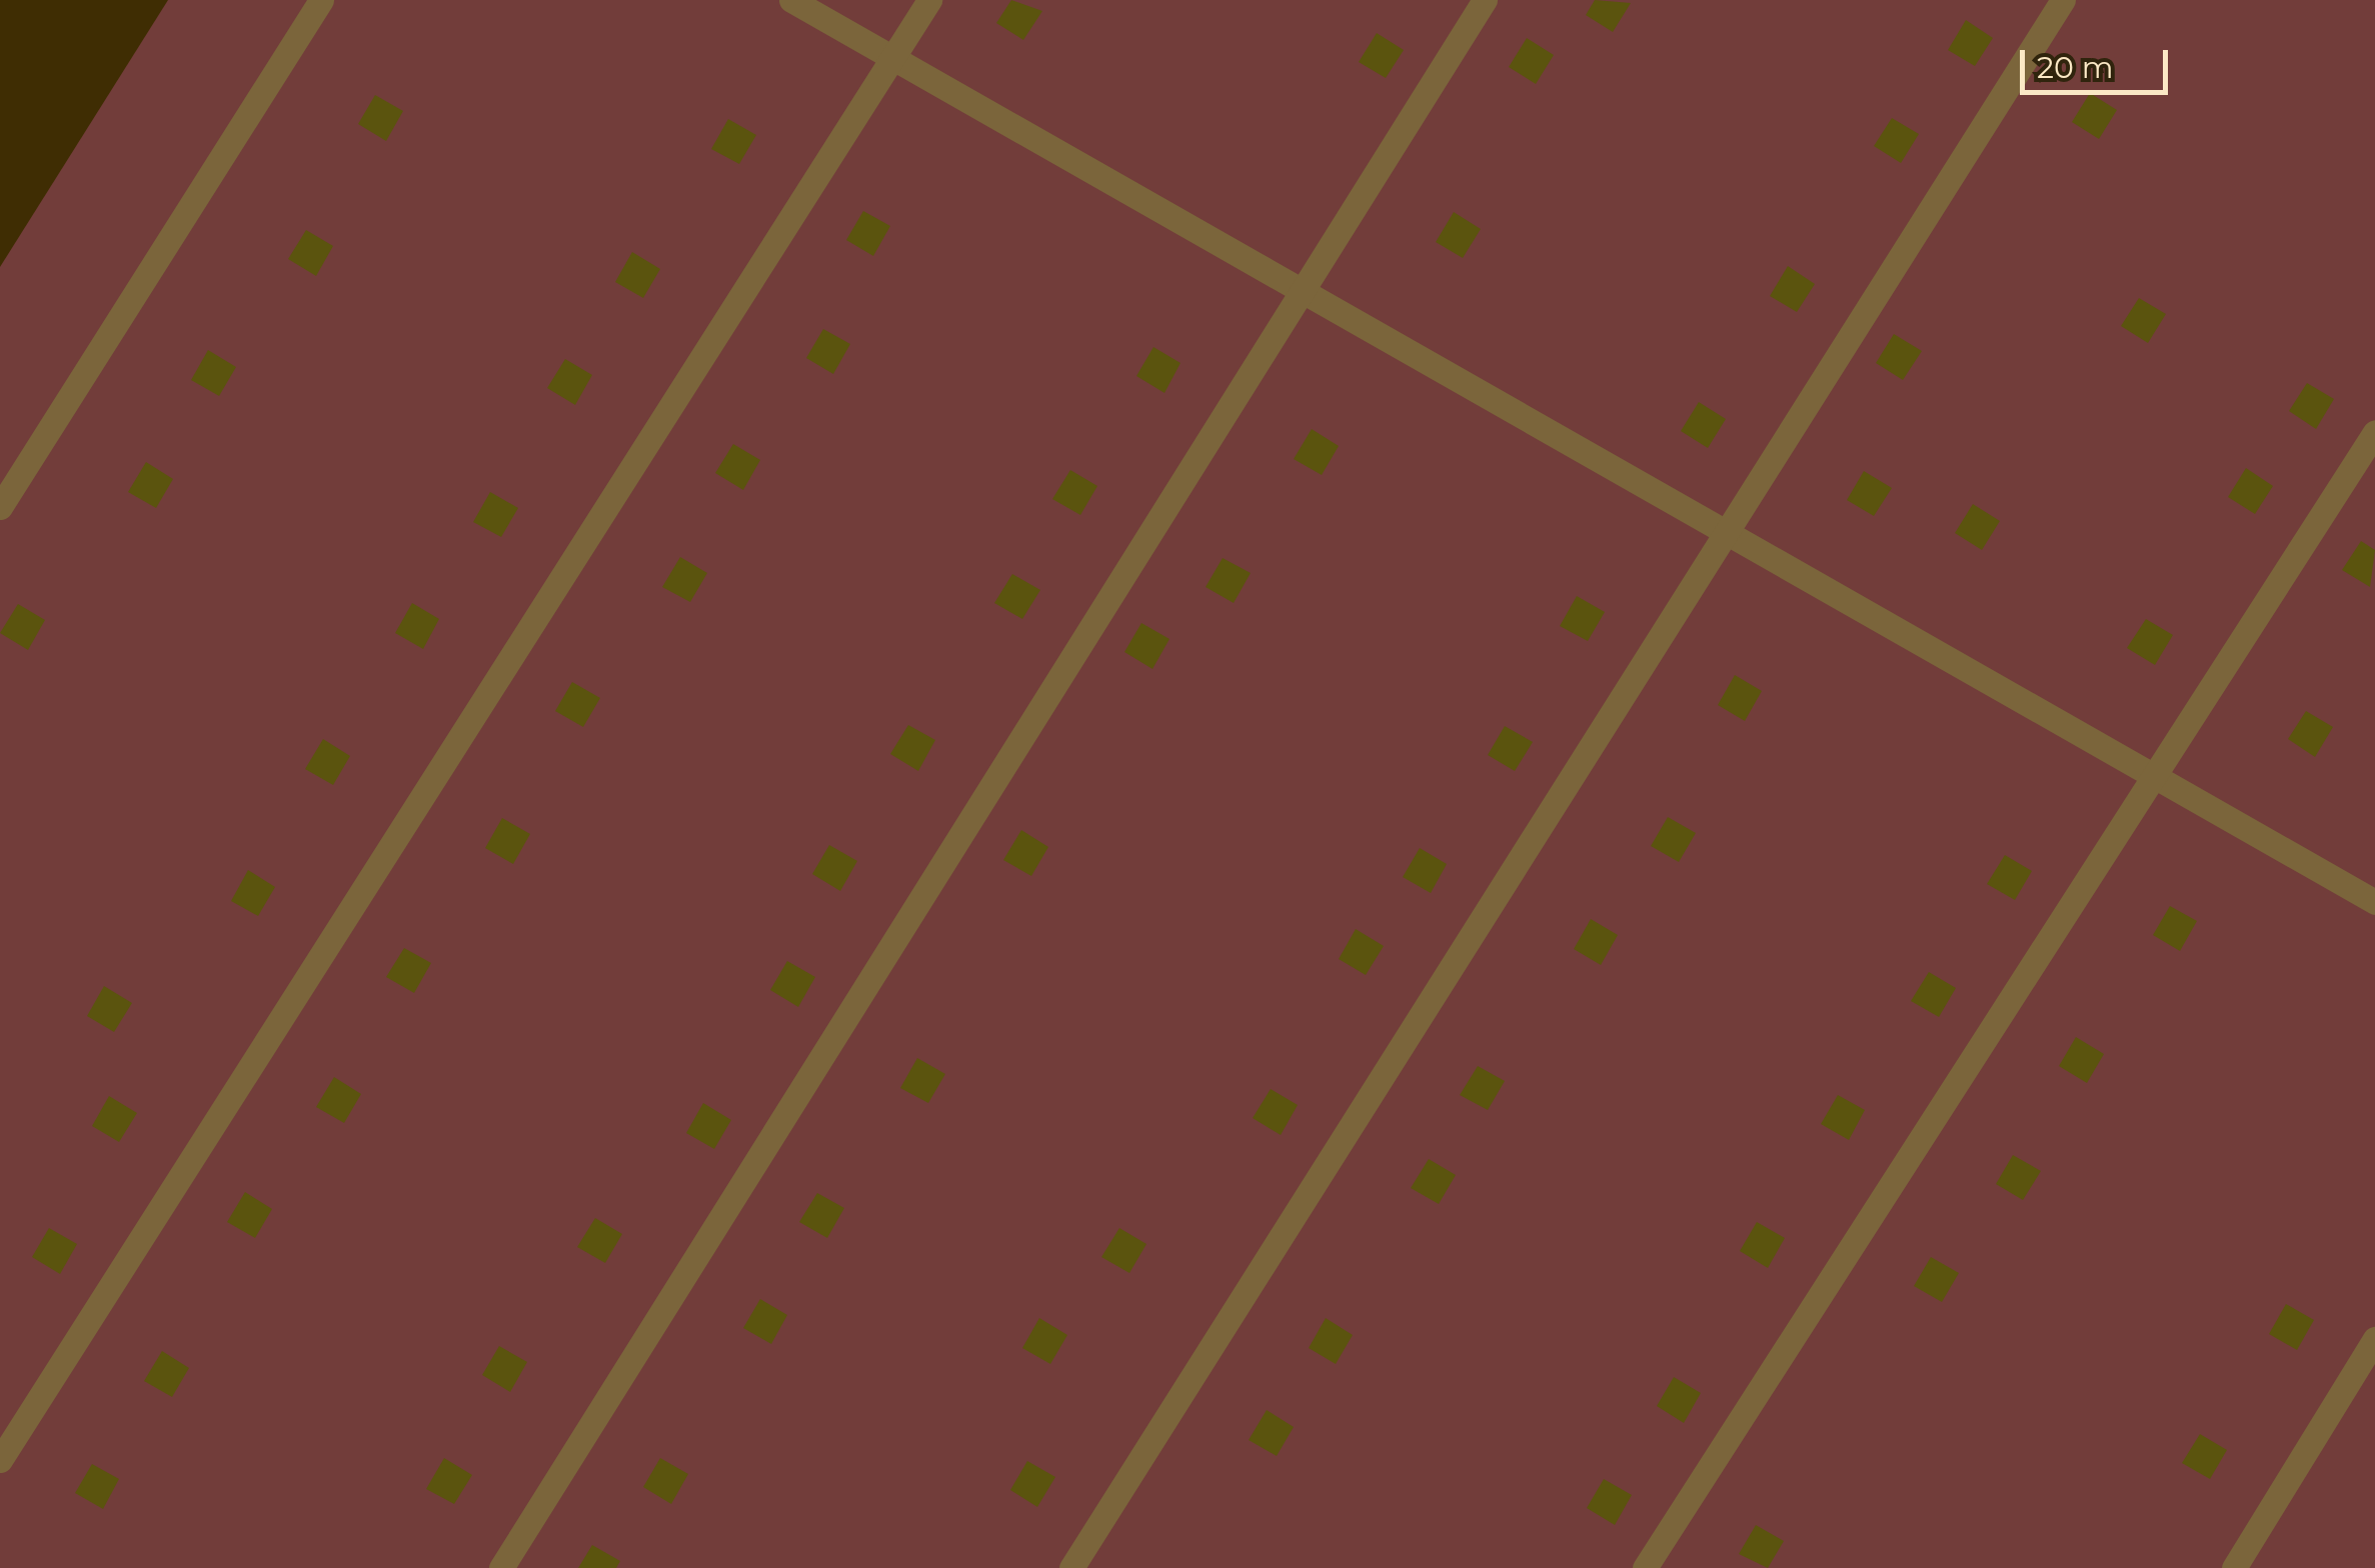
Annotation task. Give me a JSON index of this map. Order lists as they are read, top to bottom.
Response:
{
  "scale_bar": "20 m"
}
